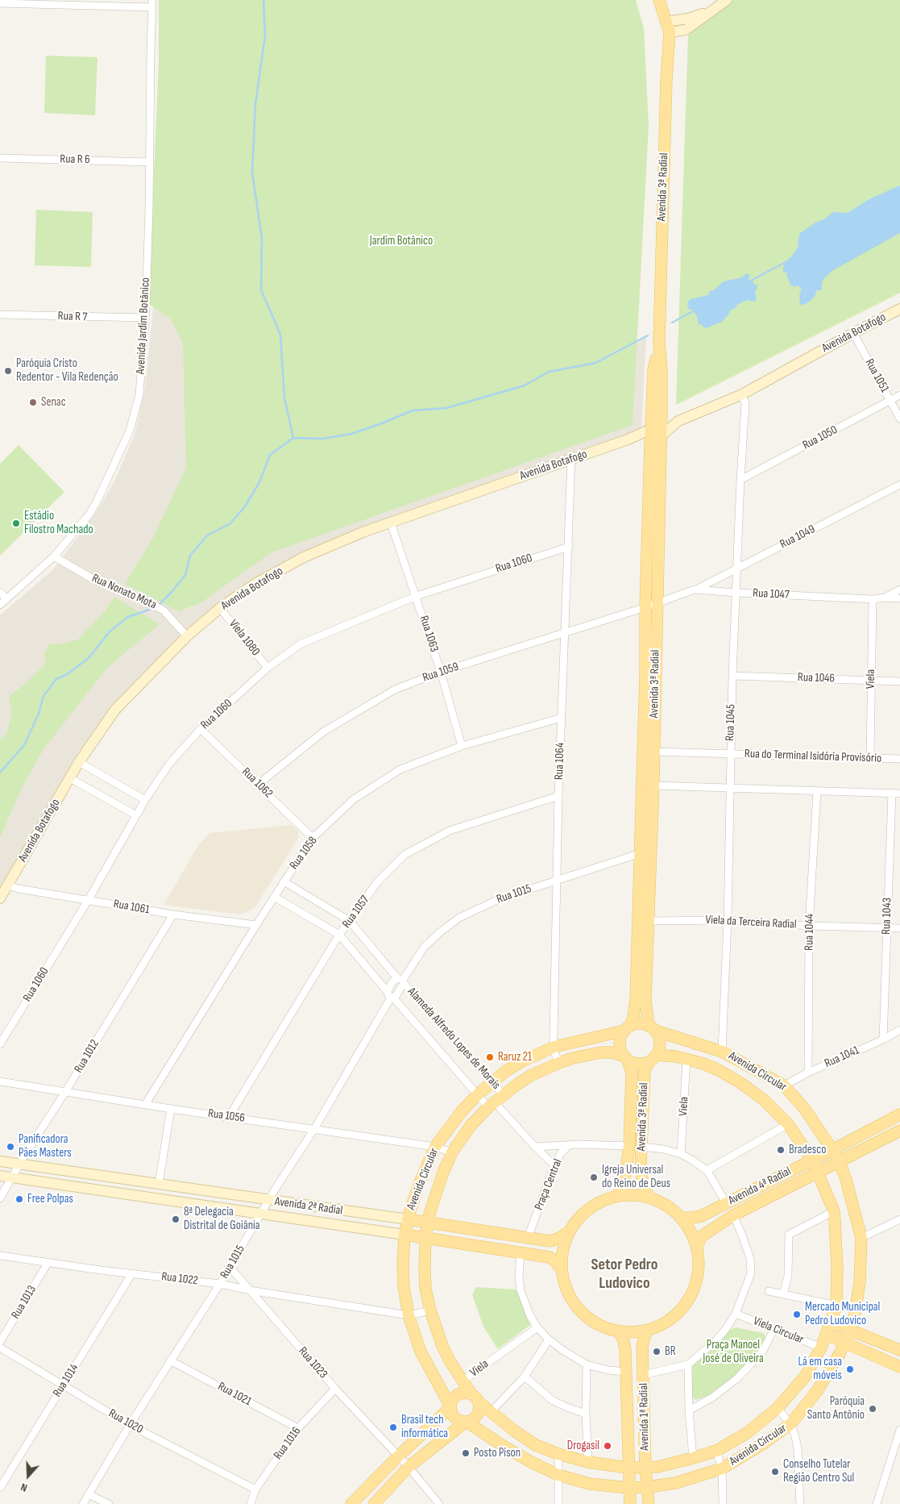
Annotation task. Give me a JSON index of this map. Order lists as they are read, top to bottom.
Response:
{
  "streets": {
    "main road": [
      "Avenida 3ª Radial",
      "Avenida Circular",
      "Avenida 4ª Radial",
      "Avenida 2ª Radial",
      "Avenida 1ª Radial"
    ],
    "street": [
      "Rua R 6",
      "Rua R 7",
      "Avenida Jardim Botânico",
      "Avenida Botafogo",
      "Rua 1051",
      "Rua 1050",
      "Rua 1049",
      "Rua 1060",
      "Rua Nonato Mota",
      "Rua 1047",
      "Rua 1063",
      "Viela 1080",
      "Rua 1059",
      "Rua 1046",
      "Viela",
      "Rua 1045",
      "Rua do Terminal Isidória Provisório",
      "Rua 1064",
      "Rua 1062",
      "Rua 1058",
      "Rua 1015",
      "Rua 1061",
      "Rua 1057",
      "Rua 1043",
      "Viela da Terceira Radial",
      "Rua 1044",
      "Alameda Alfredo Lopes de Morais",
      "Rua 1012",
      "Rua 1041",
      "Rua 1056",
      "Praça Central",
      "Rua 1022",
      "Rua 1013",
      "Viela Circular",
      "Rua 1023",
      "Rua 1014",
      "Rua 1021",
      "Rua 1020",
      "Rua 1016"
    ]
  },
  "crossings": [
    ["Rua R 6", "Avenida Jardim Botânico"],
    ["Avenida 3ª Radial", "Avenida Botafogo"],
    ["Avenida 3ª Radial", "Rua 1047"],
    ["Avenida 3ª Radial", "Rua 1059"],
    ["Avenida 3ª Radial", "Rua do Terminal Isidória Provisório"],
    ["Avenida 3ª Radial", "Rua 1015"],
    ["Avenida 3ª Radial", "Viela da Terceira Radial"],
    ["Avenida 3ª Radial", "Avenida Circular"],
    ["Avenida 3ª Radial", "Praça Central"],
    ["Avenida 3ª Radial", "Avenida 4ª Radial"],
    ["Avenida 3ª Radial", "Avenida 2ª Radial"],
    ["Avenida 3ª Radial", "Avenida 1ª Radial"],
    ["Rua R 7", "Avenida Jardim Botânico"],
    ["Avenida Jardim Botânico", "Rua Nonato Mota"],
    ["Avenida Botafogo", "Rua 1051"],
    ["Avenida Botafogo", "Rua Nonato Mota"],
    ["Avenida Botafogo", "Rua 1063"],
    ["Avenida Botafogo", "Viela 1080"],
    ["Avenida Botafogo", "Rua 1045"],
    ["Avenida Botafogo", "Rua 1064"],
    ["Avenida Botafogo", "Rua 1061"],
    ["Rua 1051", "Rua 1050"],
    ["Rua 1050", "Rua 1045"],
    ["Rua 1049", "Rua 1047"],
    ["Rua 1049", "Rua 1045"],
    ["Rua 1060", "Rua 1063"],
    ["Rua 1060", "Viela 1080"],
    ["Rua 1060", "Rua 1064"],
    ["Rua 1060", "Rua 1062"],
    ["Rua 1060", "Rua 1061"],
    ["Rua 1047", "Rua 1059"],
    ["Rua 1047", "Viela"],
    ["Rua 1047", "Rua 1045"],
    ["Rua 1063", "Rua 1059"],
    ["Rua 1063", "Rua 1058"],
    ["Rua 1059", "Rua 1064"],
    ["Rua 1059", "Rua 1062"],
    ["Rua 1046", "Viela"],
    ["Rua 1046", "Rua 1045"],
    ["Viela", "Rua do Terminal Isidória Provisório"],
    ["Viela", "Avenida Circular"],
    ["Rua 1045", "Rua do Terminal Isidória Provisório"],
    ["Rua 1045", "Viela da Terceira Radial"],
    ["Rua 1045", "Avenida Circular"],
    ["Rua 1064", "Rua 1058"],
    ["Rua 1064", "Rua 1015"],
    ["Rua 1064", "Rua 1057"],
    ["Rua 1064", "Avenida Circular"],
    ["Rua 1062", "Rua 1058"],
    ["Rua 1058", "Rua 1061"],
    ["Rua 1058", "Alameda Alfredo Lopes de Morais"],
    ["Rua 1058", "Rua 1056"],
    ["Rua 1015", "Alameda Alfredo Lopes de Morais"],
    ["Rua 1015", "Rua 1056"],
    ["Rua 1015", "Avenida 2ª Radial"],
    ["Rua 1015", "Rua 1022"],
    ["Rua 1015", "Rua 1023"],
    ["Rua 1015", "Rua 1021"],
    ["Rua 1015", "Rua 1020"],
    ["Rua 1061", "Rua 1012"],
    ["Rua 1057", "Alameda Alfredo Lopes de Morais"],
    ["Rua 1057", "Rua 1056"],
    ["Rua 1043", "Viela da Terceira Radial"],
    ["Rua 1043", "Rua 1041"],
    ["Viela da Terceira Radial", "Rua 1044"],
    ["Rua 1044", "Rua 1041"],
    ["Alameda Alfredo Lopes de Morais", "Avenida Circular"],
    ["Rua 1012", "Rua 1056"],
    ["Rua 1012", "Avenida 2ª Radial"],
    ["Rua 1041", "Avenida Circular"],
    ["Avenida Circular", "Rua 1056"],
    ["Avenida Circular", "Avenida 4ª Radial"],
    ["Avenida Circular", "Avenida 2ª Radial"],
    ["Avenida Circular", "Rua 1022"],
    ["Avenida Circular", "Viela Circular"],
    ["Avenida Circular", "Avenida 1ª Radial"],
    ["Praça Central", "Avenida 2ª Radial"],
    ["Avenida 4ª Radial", "Avenida 2ª Radial"],
    ["Avenida 4ª Radial", "Avenida 1ª Radial"],
    ["Avenida 2ª Radial", "Avenida 1ª Radial"],
    ["Rua 1022", "Rua 1013"],
    ["Rua 1022", "Rua 1023"],
    ["Rua 1022", "Rua 1014"],
    ["Rua 1023", "Rua 1016"],
    ["Rua 1014", "Rua 1020"],
    ["Rua 1021", "Rua 1016"],
    ["Rua 1020", "Rua 1016"]
  ],
  "districts": ["Setor Pedro Ludovico"],
  "parks": ["Jardim Botânico", "Praça Manoel José de Oliveira"],
  "places": [
    "Paróquia Cristo Redentor - Vila Redenção",
    "Senac",
    "Estádio Filostro Machado",
    "Raruz 21",
    "Panificadora Pães Masters",
    "Bradesco",
    "Igreja Universal do Reino de Deus",
    "Free Polpas",
    "8ª Delegacia Distrital de Goiânia",
    "Mercado Municipal Pedro Ludovico",
    "BR",
    "Lá em casa móveis",
    "Paróquia Santo Antônio",
    "Brasil tech informática",
    "Drogasil",
    "Posto Pison",
    "Conselho Tutelar Região Centro Sul"
  ],
  "north": "bottom"
}
